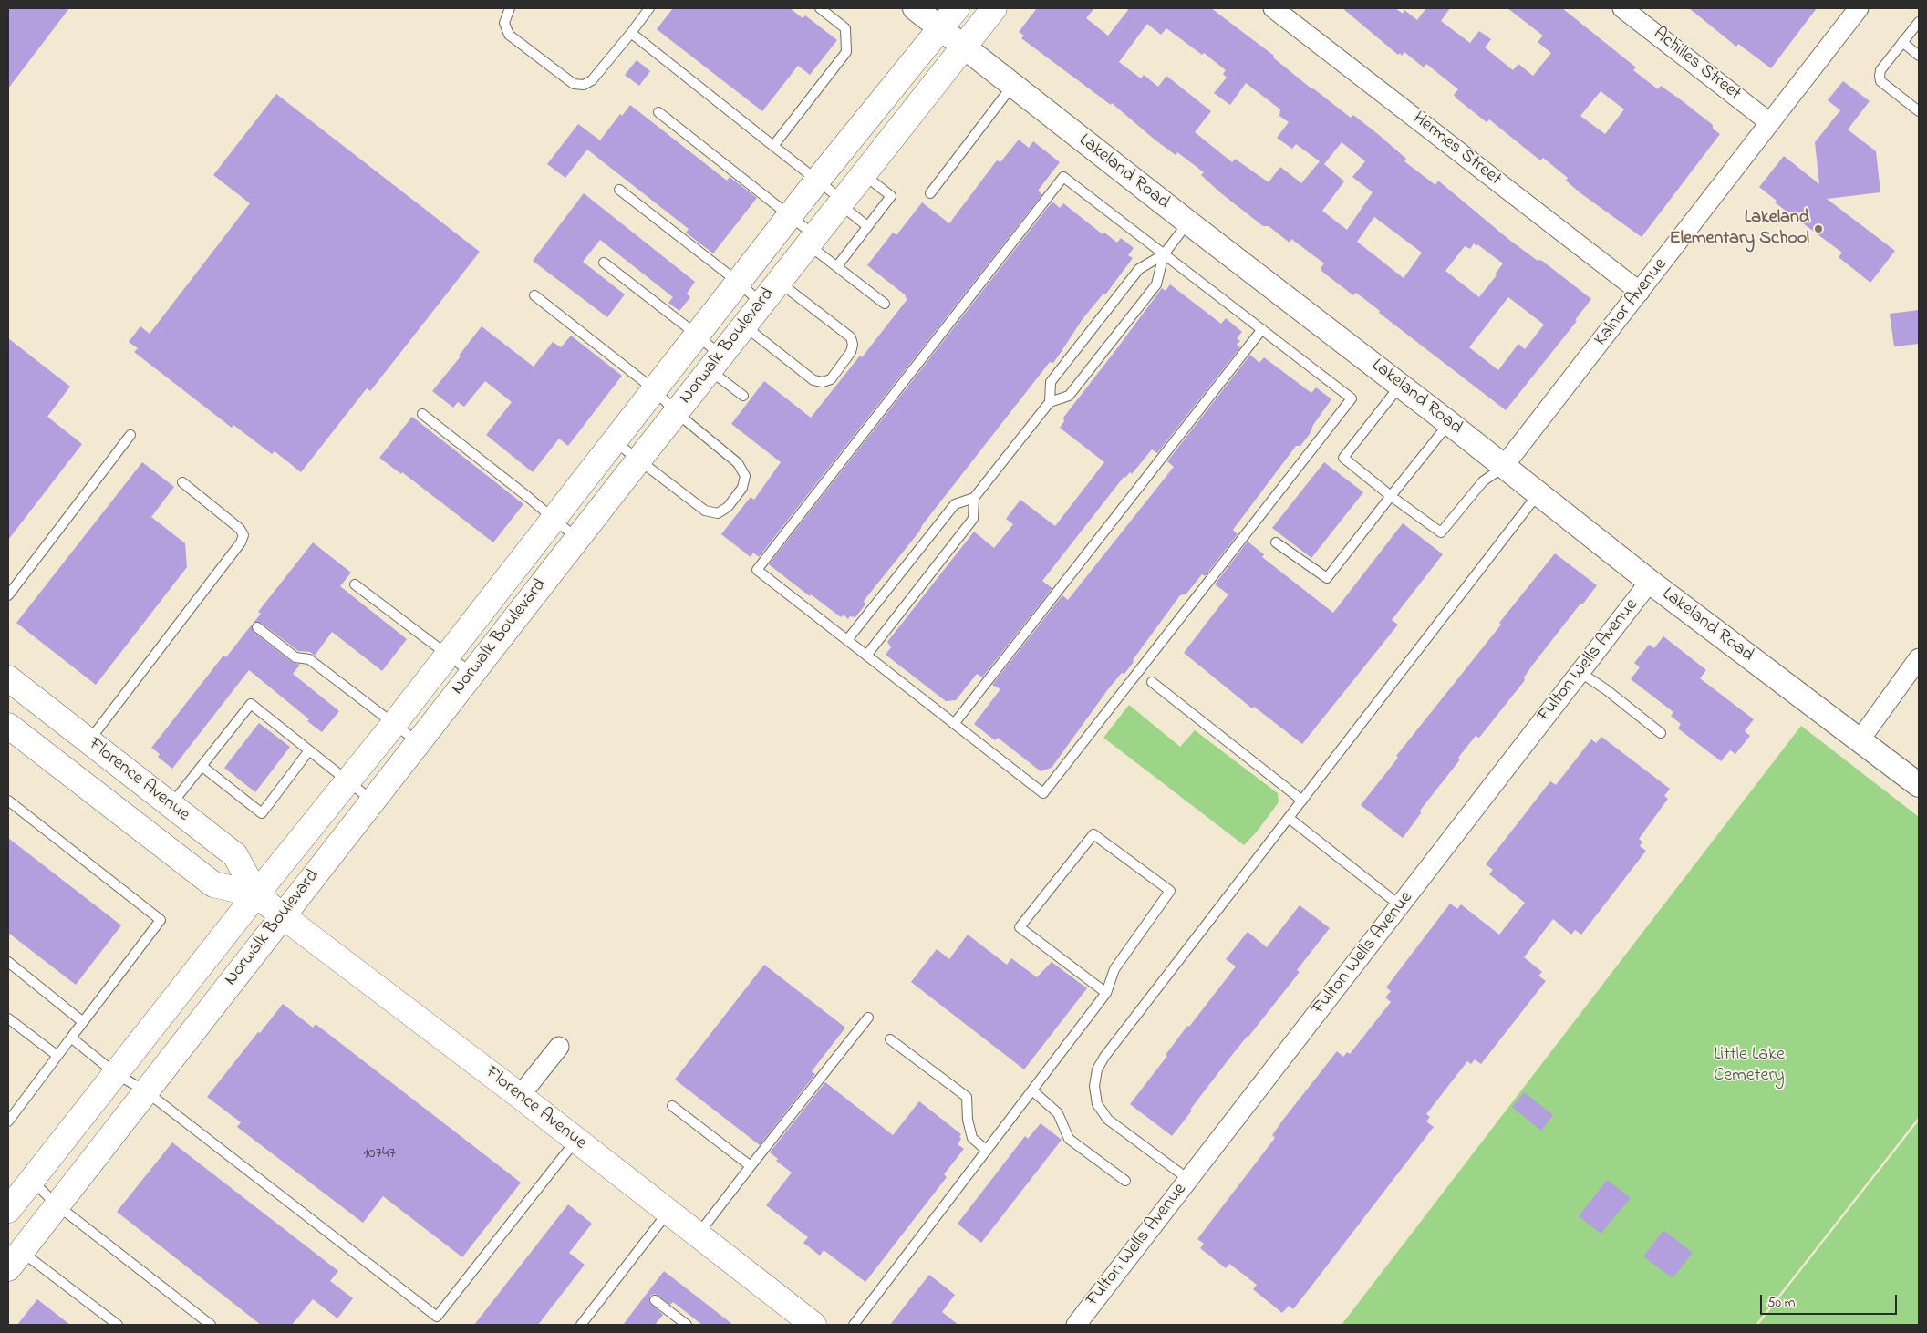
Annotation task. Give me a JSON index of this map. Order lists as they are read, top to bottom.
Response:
{
  "streets": {
    "main road": ["Norwalk Boulevard", "Florence Avenue"],
    "street": [
      "Achilles Street",
      "Hermes Street",
      "Lakeland Road",
      "Kalnor Avenue",
      "Fulton Wells Avenue"
    ]
  },
  "crossings": [
    ["Achilles Street", "Kalnor Avenue"],
    ["Hermes Street", "Kalnor Avenue"],
    ["Lakeland Road", "Kalnor Avenue"],
    ["Lakeland Road", "Norwalk Boulevard"],
    ["Lakeland Road", "Fulton Wells Avenue"],
    ["Norwalk Boulevard", "Florence Avenue"]
  ],
  "parks": ["Little Lake Cemetery"],
  "places": ["Lakeland Elementary School"],
  "house_numbers": ["10747"],
  "scale_bar": "50 m"
}
